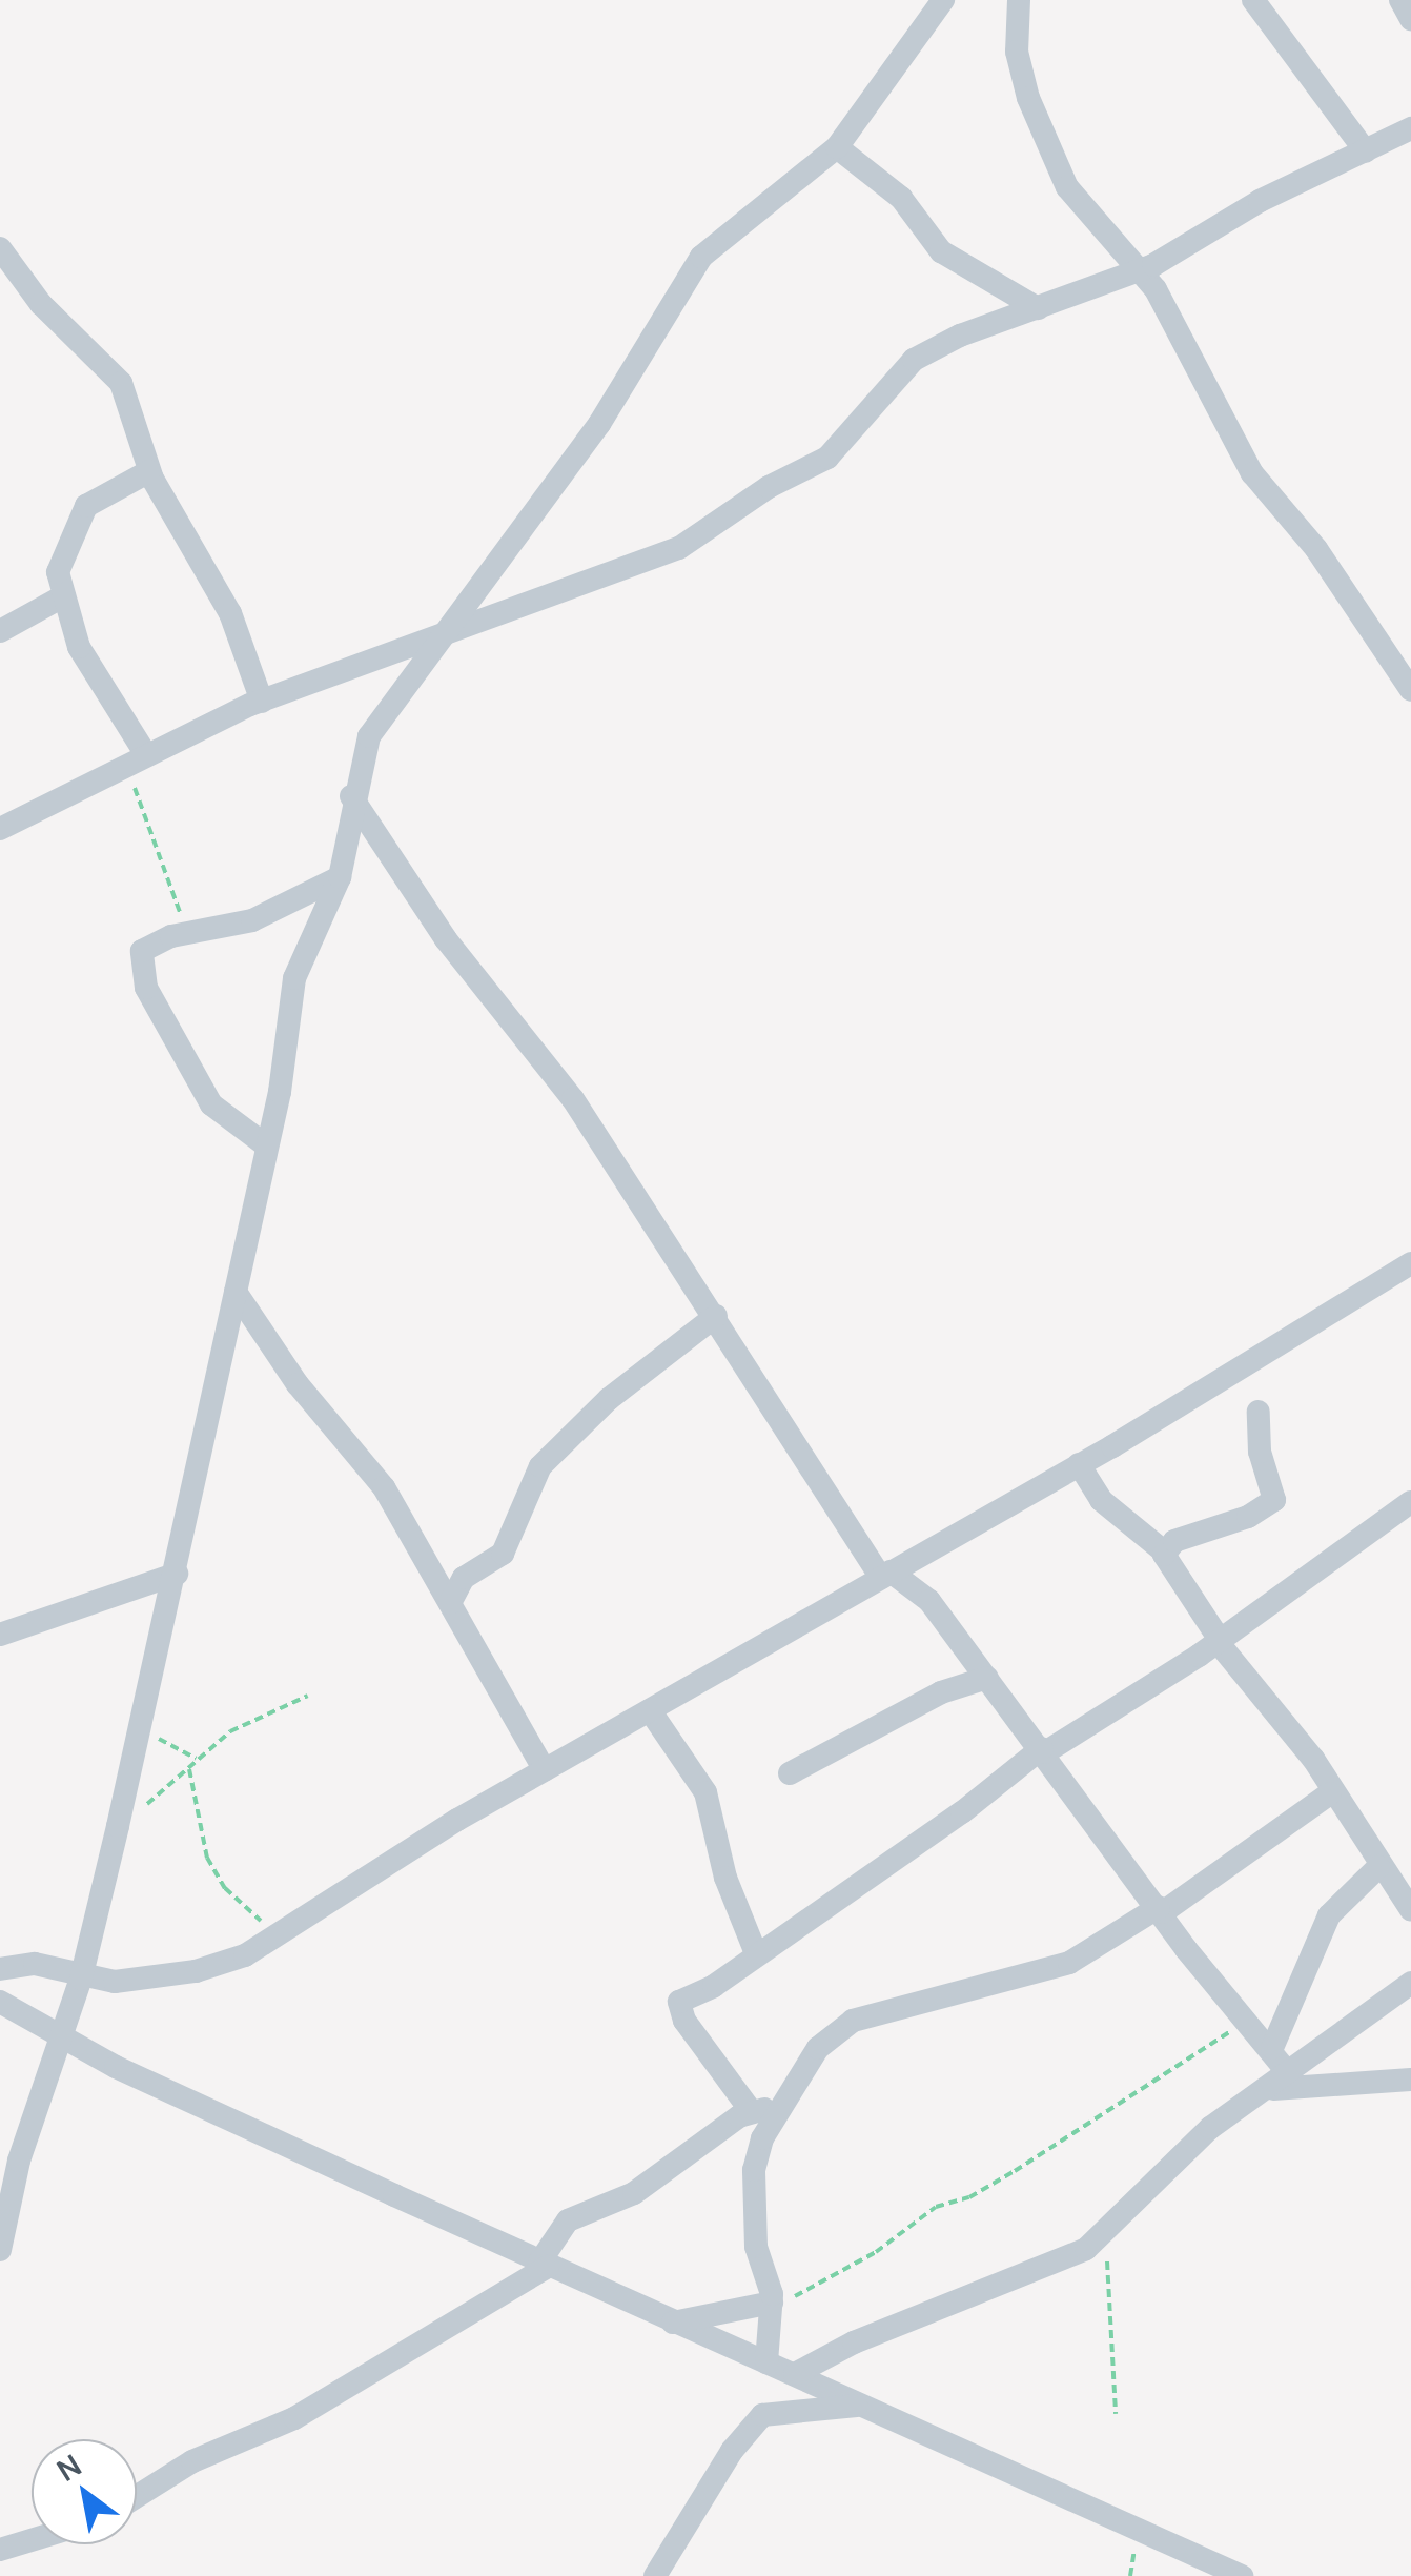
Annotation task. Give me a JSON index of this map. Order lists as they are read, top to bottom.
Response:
{
  "north": "top left"
}
